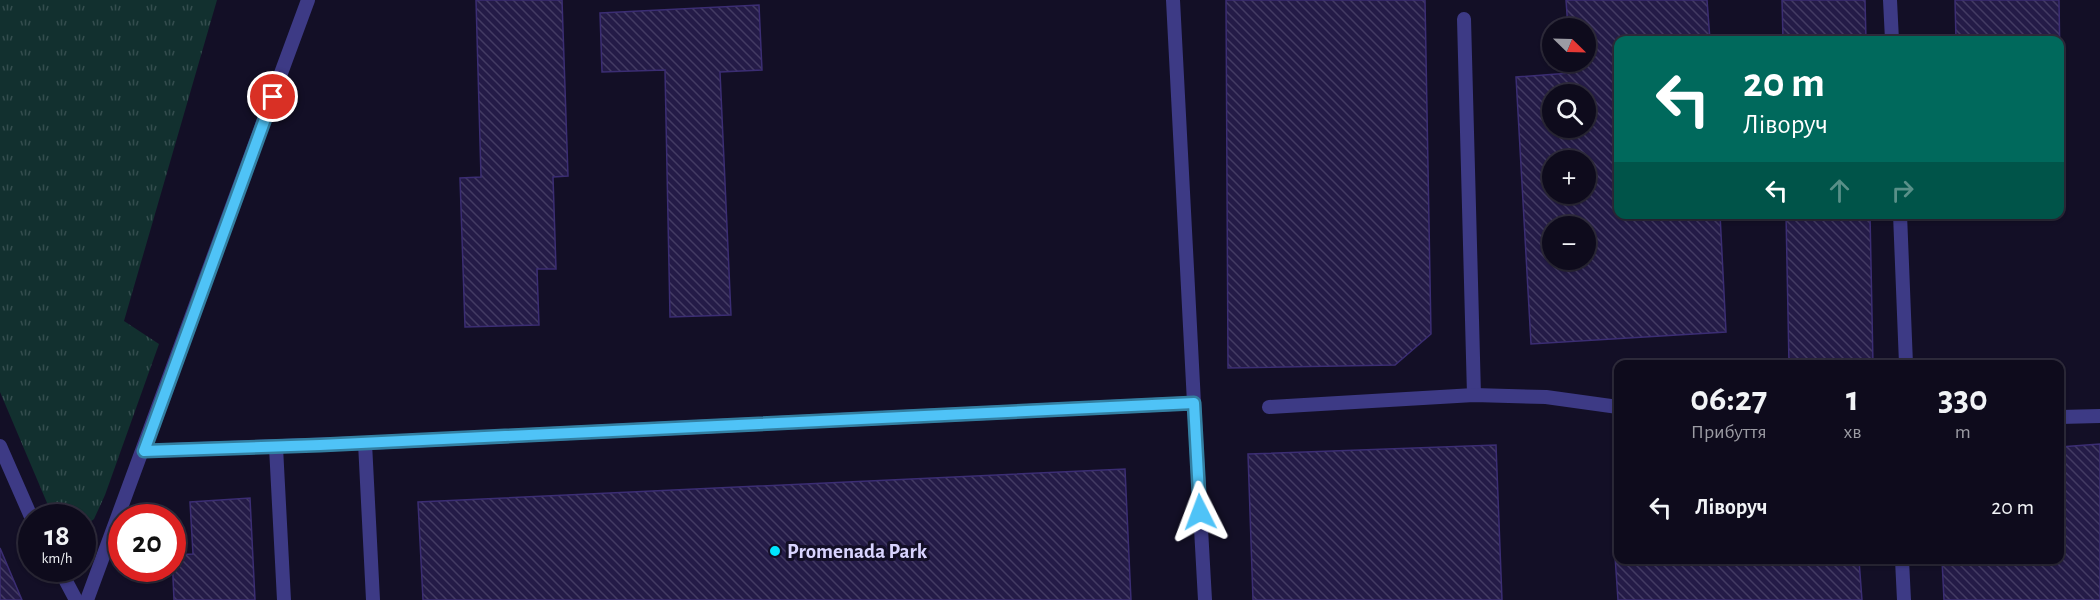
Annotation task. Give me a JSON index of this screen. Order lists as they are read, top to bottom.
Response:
{
  "places": ["Promenada Park"],
  "north": "bottom right",
  "page": {
    "map_buttons": ["+", "−"],
    "turn": ["20 m", "Ліворуч"],
    "eta": [
      "06:27",
      "Прибуття",
      "1",
      "хв",
      "330",
      "m"
    ],
    "list": [
      {
        "name": "Ліворуч",
        "value": "20 m"
      }
    ],
    "speed": "18 km/h",
    "limit": "20"
  }
}
